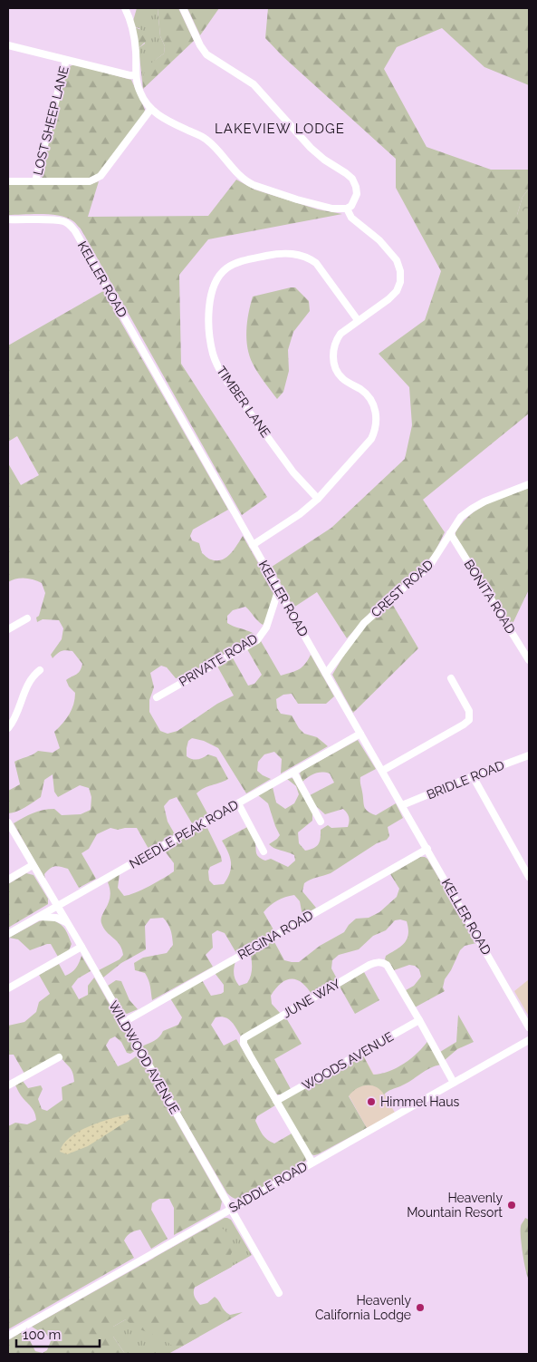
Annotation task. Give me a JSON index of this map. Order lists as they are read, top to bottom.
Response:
{
  "streets": {
    "street": [
      "LOST SHEEP LANE",
      "KELLER ROAD",
      "TIMBER LANE",
      "CREST ROAD",
      "BONITA ROAD",
      "PRIVATE ROAD",
      "BRIDLE ROAD",
      "NEEDLE PEAK ROAD",
      "REGINA ROAD",
      "JUNE WAY",
      "WILDWOOD AVENUE",
      "WOODS AVENUE",
      "SADDLE ROAD"
    ]
  },
  "crossings": [
    ["KELLER ROAD", "CREST ROAD"],
    ["KELLER ROAD", "PRIVATE ROAD"],
    ["KELLER ROAD", "BRIDLE ROAD"],
    ["KELLER ROAD", "NEEDLE PEAK ROAD"],
    ["KELLER ROAD", "REGINA ROAD"],
    ["CREST ROAD", "BONITA ROAD"],
    ["NEEDLE PEAK ROAD", "WILDWOOD AVENUE"],
    ["REGINA ROAD", "WILDWOOD AVENUE"],
    ["JUNE WAY", "WOODS AVENUE"],
    ["JUNE WAY", "SADDLE ROAD"],
    ["WILDWOOD AVENUE", "SADDLE ROAD"]
  ],
  "districts": ["LAKEVIEW LODGE"],
  "places": ["Himmel Haus", "Heavenly Mountain Resort", "Heavenly California Lodge"],
  "scale_bar": "100 m"
}
